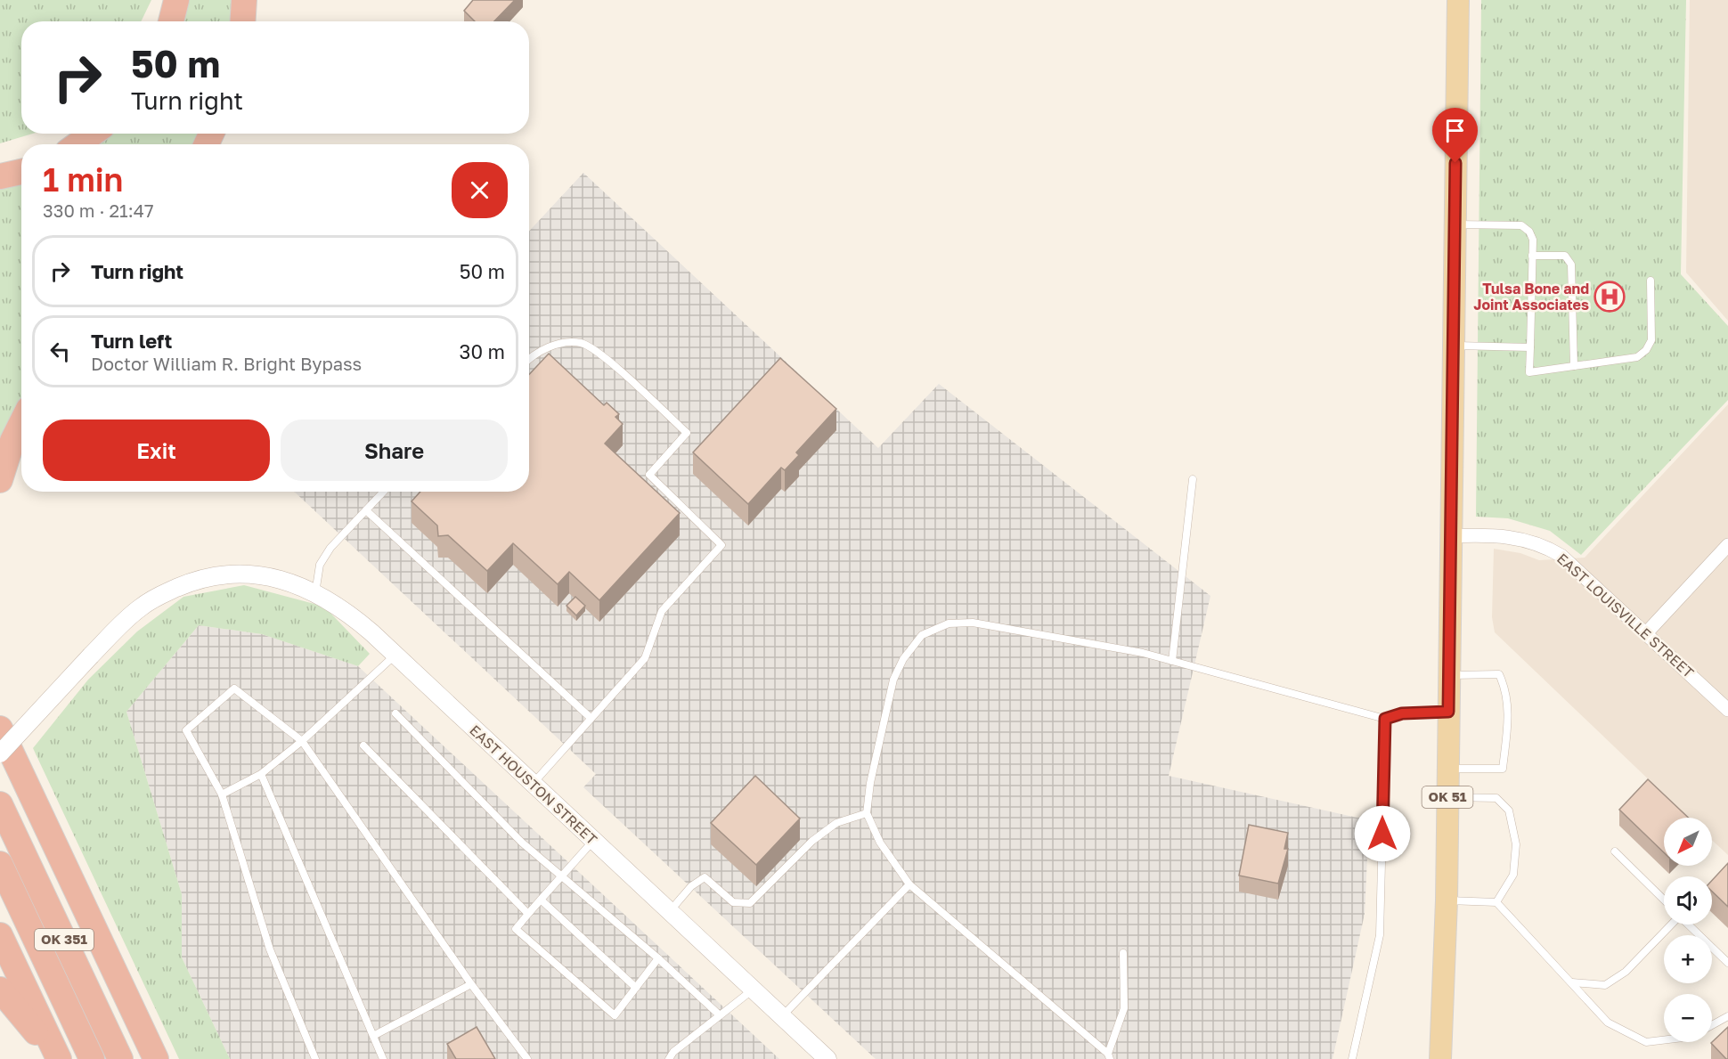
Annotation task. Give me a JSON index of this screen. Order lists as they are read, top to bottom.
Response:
{
  "streets": {
    "highway": ["OK 351"],
    "main road": ["OK 51"],
    "street": ["EAST LOUISVILLE STREET", "EAST HOUSTON STREET"]
  },
  "crossings": [
    ["EAST LOUISVILLE STREET", "OK 51"]
  ],
  "places": {
    "hospital": ["Tulsa Bone and Joint Associates"]
  },
  "north": "bottom left",
  "page": {
    "turn": ["50 m", "Turn right"],
    "heading": ["1 min", "330 m · 21:47"],
    "list": [
      {
        "name": "Turn right",
        "value": "50 m"
      },
      {
        "name": "Turn left",
        "note": "Doctor William R. Bright Bypass",
        "value": "30 m"
      }
    ],
    "buttons": ["Exit", "Share"],
    "map_buttons": ["+", "−"]
  }
}
